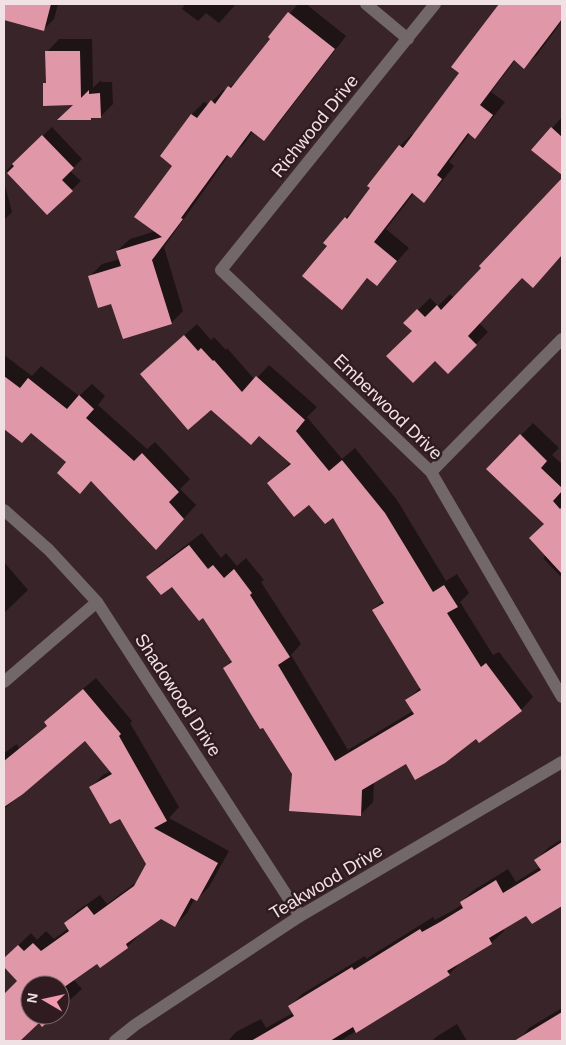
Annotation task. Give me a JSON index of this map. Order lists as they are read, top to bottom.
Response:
{
  "streets": {
    "street": [
      "Richwood Drive",
      "Emberwood Drive",
      "Shadowood Drive",
      "Teakwood Drive"
    ]
  },
  "crossings": [
    ["Richwood Drive", "Emberwood Drive"],
    ["Shadowood Drive", "Teakwood Drive"]
  ],
  "north": "left"
}
